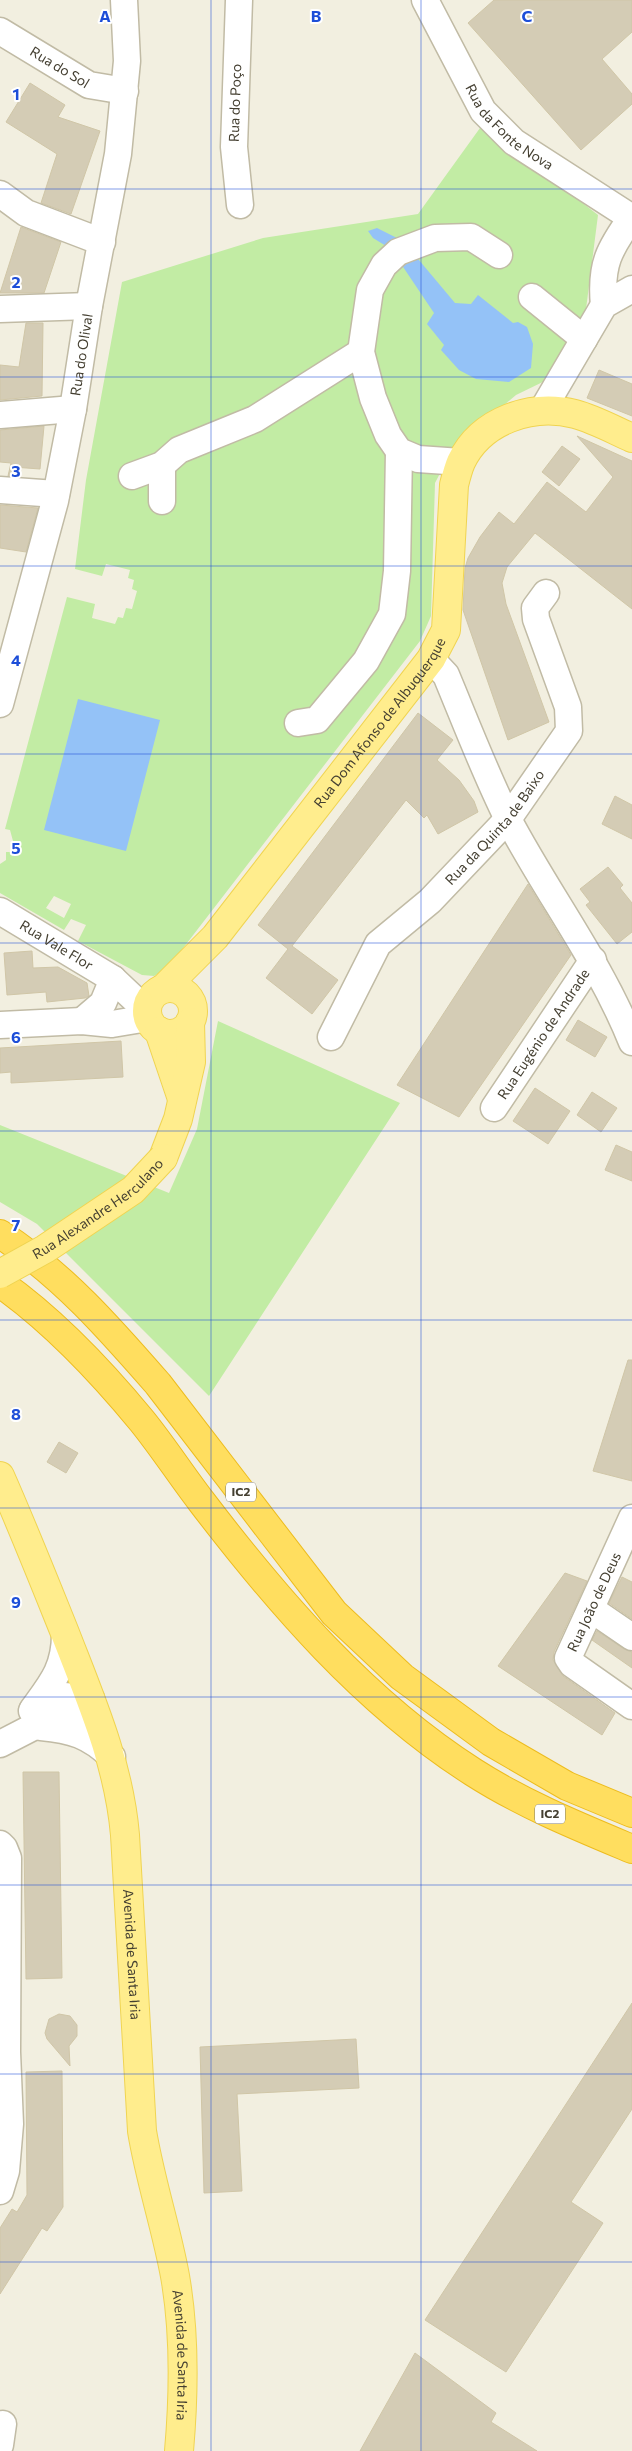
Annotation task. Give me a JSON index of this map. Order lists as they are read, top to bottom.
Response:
{
  "streets": {
    "highway": ["IC2"],
    "main road": ["Rua Dom Afonso de Albuquerque", "Rua Alexandre Herculano", "Avenida de Santa Iria"],
    "street": [
      "Rua do Sol",
      "Rua do Poço",
      "Rua da Fonte Nova",
      "Rua do Olival",
      "Rua da Quinta de Baixo",
      "Rua Vale Flor",
      "Rua Eugénio de Andrade",
      "Rua João de Deus"
    ]
  },
  "crossings": [
    ["Rua do Sol", "Rua do Olival"],
    ["Rua Dom Afonso de Albuquerque", "Rua Vale Flor"],
    ["Rua Dom Afonso de Albuquerque", "Rua Alexandre Herculano"]
  ],
  "grid": {
    "columns": ["A", "B", "C"],
    "rows": [
      "1",
      "2",
      "3",
      "4",
      "5",
      "6",
      "7",
      "8",
      "9"
    ]
  }
}
